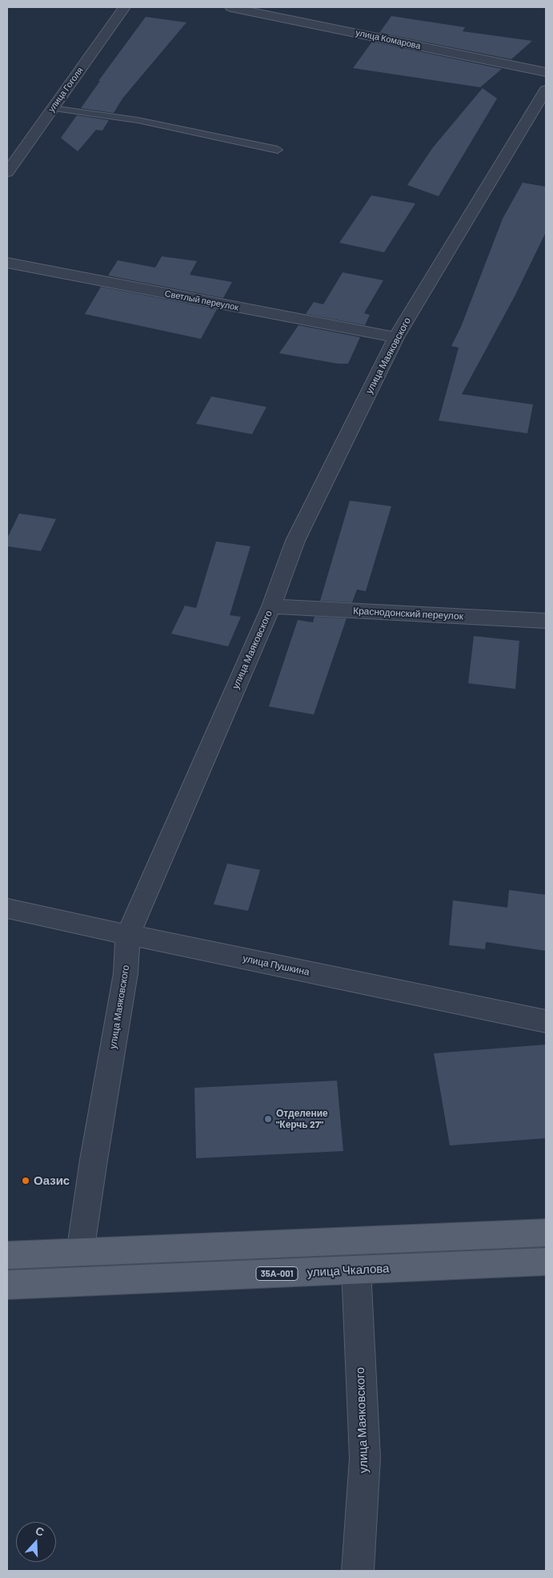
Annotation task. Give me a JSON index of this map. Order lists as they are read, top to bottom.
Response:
{
  "streets": {
    "main road": ["улица Чкалова", "35А-001"],
    "street": [
      "улица Комарова",
      "улица Гоголя",
      "Светлый переулок",
      "улица Маяковского",
      "Краснодонский переулок",
      "улица Пушкина"
    ]
  },
  "crossings": [
    ["Светлый переулок", "улица Маяковского"],
    ["улица Маяковского", "Краснодонский переулок"],
    ["улица Маяковского", "улица Пушкина"],
    ["улица Маяковского", "улица Чкалова"]
  ],
  "places": ["Отделение \"Керчь 27\"", "Оазис"],
  "north": "top"
}
